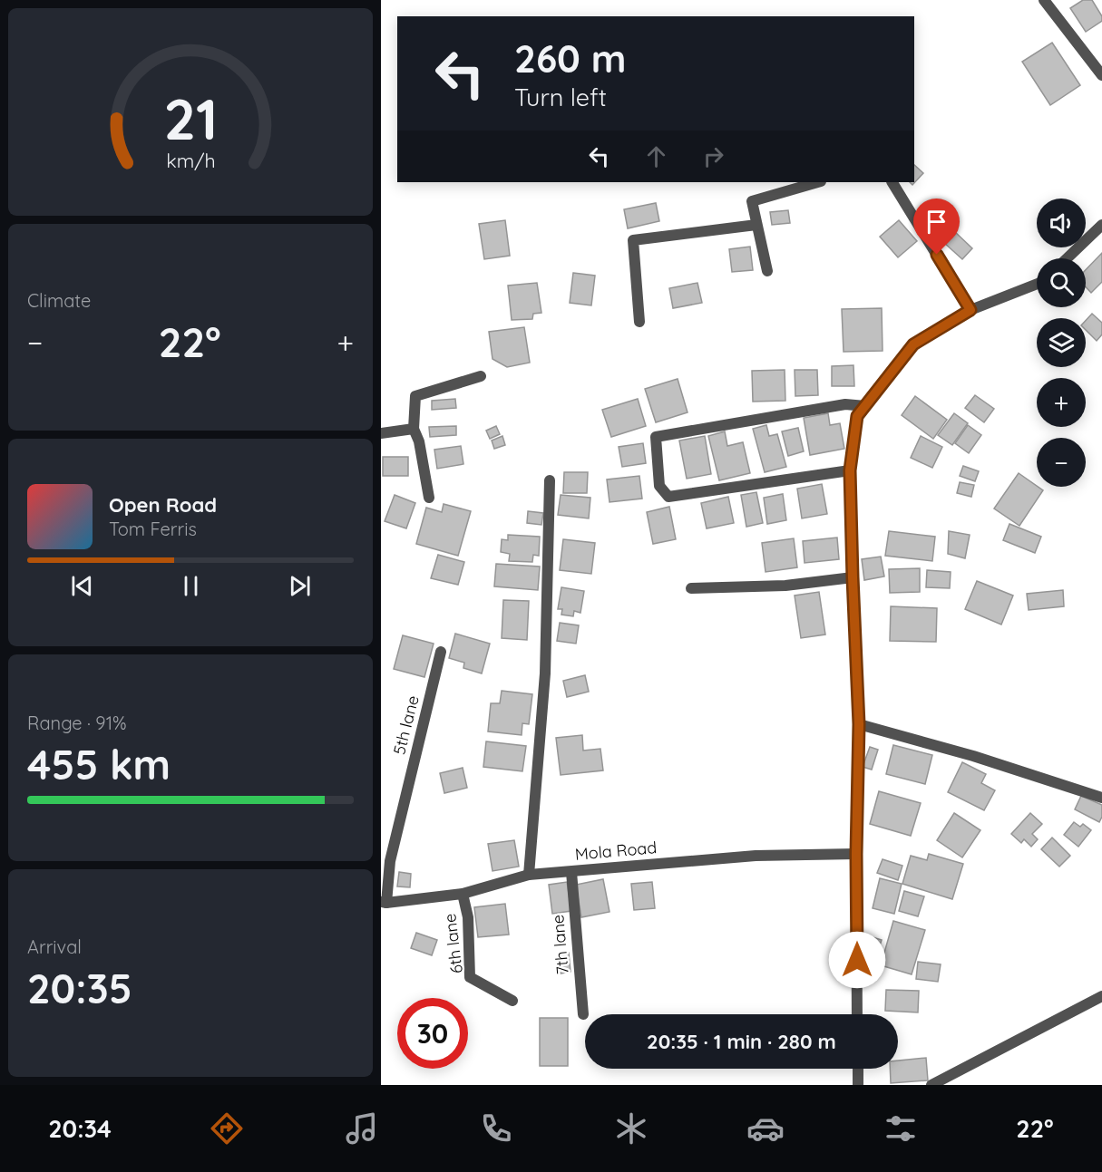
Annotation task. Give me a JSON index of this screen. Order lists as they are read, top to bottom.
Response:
{
  "streets": {
    "street": [
      "5th lane",
      "Mola Road",
      "6th lane",
      "7th lane"
    ]
  },
  "crossings": [
    ["5th lane", "Mola Road"],
    ["Mola Road", "6th lane"],
    ["Mola Road", "7th lane"]
  ],
  "page": {
    "turn": ["260 m", "Turn left"],
    "map_buttons": ["+", "−"],
    "tile": [
      "Climate",
      ["Range · 91%", "455 km"],
      ["Arrival", "20:35"]
    ],
    "heat": ["−", "22°", "+"],
    "song": ["Open Road", "Tom Ferris"],
    "limit": "30",
    "trip": "20:35 · 1 min · 280 m",
    "tabs": ["20:34", "22°"],
    "gauge": ["21", "km/h"]
  }
}
